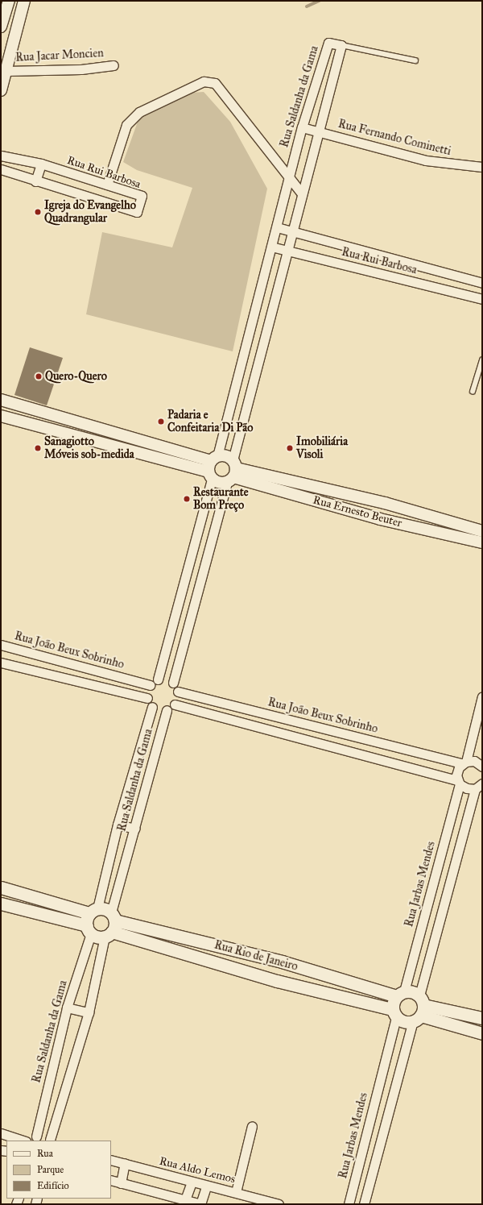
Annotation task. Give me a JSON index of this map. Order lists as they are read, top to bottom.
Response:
{
  "streets": {
    "main road": ["Rua Rio de Janeiro"],
    "street": [
      "Rua Jacar Moncien",
      "Rua Saldanha da Gama",
      "Rua Fernando Cominetti",
      "Rua Rui Barbosa",
      "Rua Ernesto Beuter",
      "Rua João Beux Sobrinho",
      "Rua Jarbas Mendes",
      "Rua Aldo Lemos"
    ]
  },
  "crossings": [
    ["Rua Saldanha da Gama", "Rua Fernando Cominetti"],
    ["Rua Saldanha da Gama", "Rua Rui Barbosa"],
    ["Rua Saldanha da Gama", "Rua João Beux Sobrinho"],
    ["Rua Saldanha da Gama", "Rua Rio de Janeiro"],
    ["Rua João Beux Sobrinho", "Rua Jarbas Mendes"],
    ["Rua Jarbas Mendes", "Rua Rio de Janeiro"]
  ],
  "places": [
    "Igreja do Evangelho Quadrangular",
    "Quero-Quero",
    "Padaria e Confeitaria Di Pão",
    "Sanagiotto Móveis sob-medida",
    "Imobiliária Visoli",
    "Restaurante Bom Preço"
  ],
  "legend": ["Rua", "Parque", "Edifício"]
}
